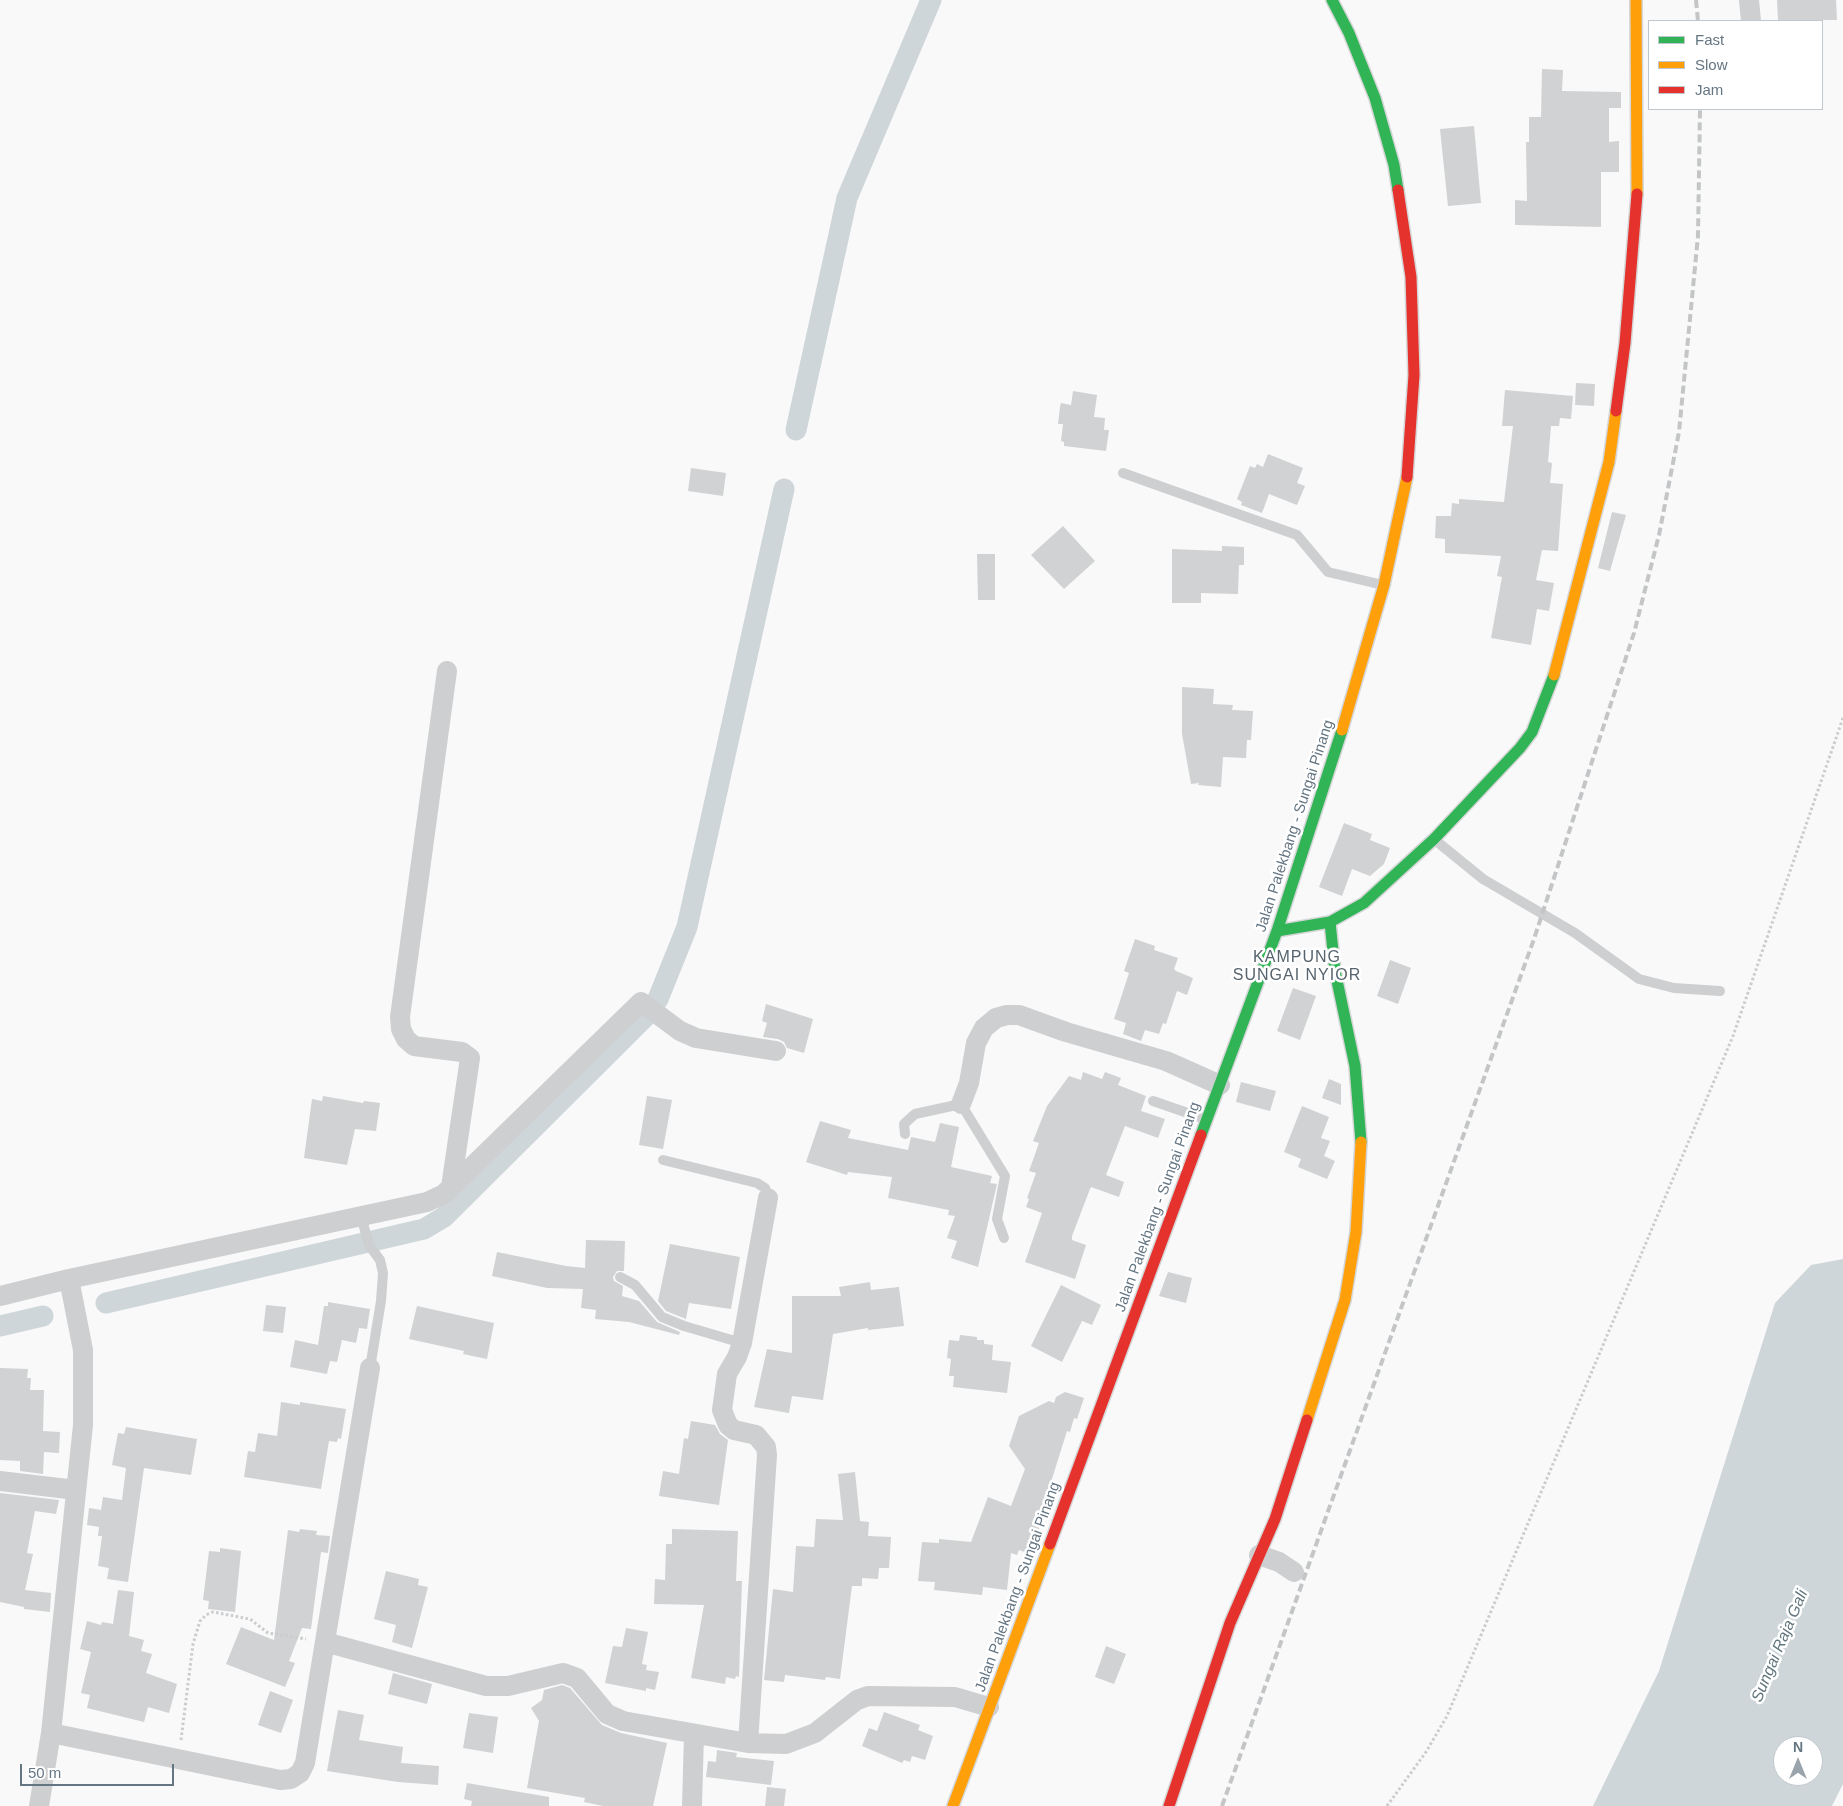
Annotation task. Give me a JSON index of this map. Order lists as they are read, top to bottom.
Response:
{
  "streets": {
    "street": ["Jalan Palekbang - Sungai Pinang"]
  },
  "districts": ["KAMPUNG SUNGAI NYIOR"],
  "water": ["Sungai Raja Gali"],
  "legend": ["Fast", "Slow", "Jam"],
  "scale_bar": "50 m",
  "north": "top"
}
